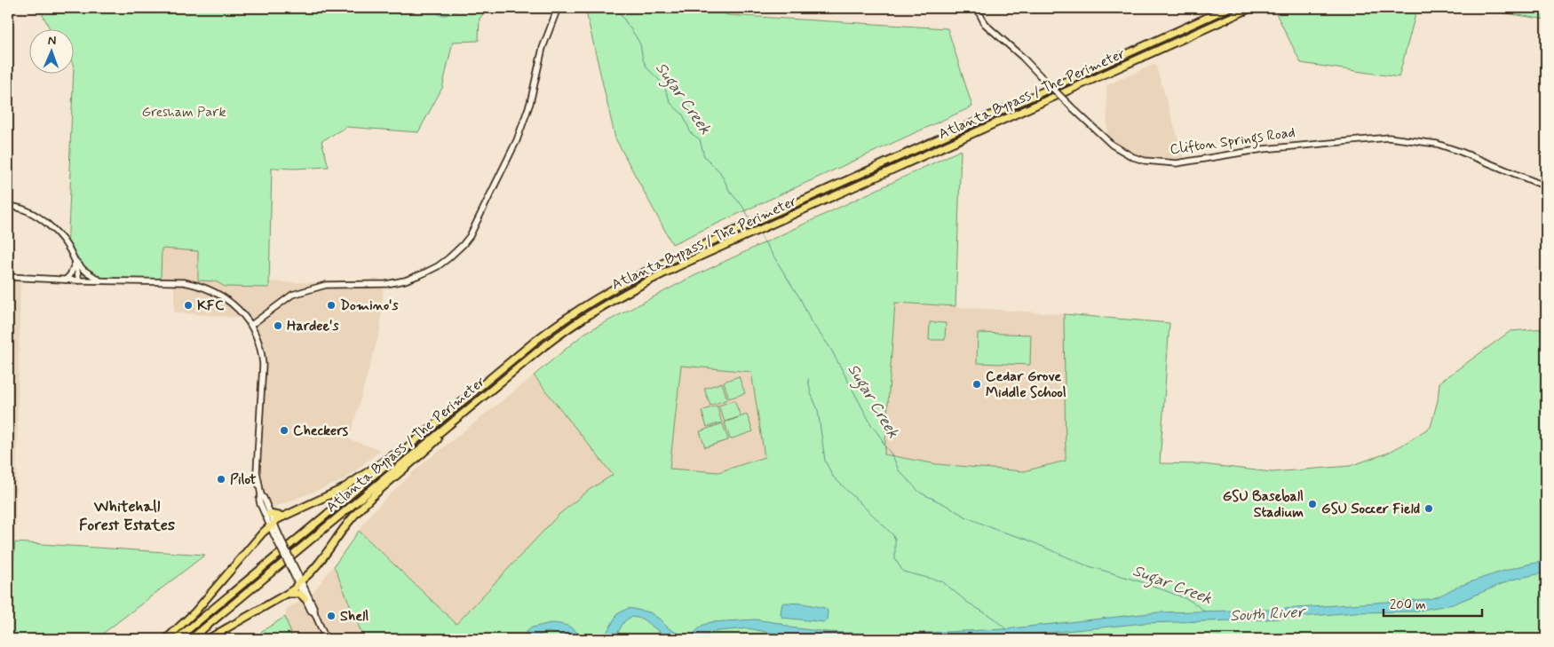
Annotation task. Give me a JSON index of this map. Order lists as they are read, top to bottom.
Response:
{
  "streets": {
    "highway": ["Atlanta Bypass / The Perimeter"],
    "street": ["Clifton Springs Road"]
  },
  "districts": ["Whitehall Forest Estates"],
  "water": ["Sugar Creek", "South River"],
  "parks": ["Gresham Park"],
  "places": [
    "KFC",
    "Domino's",
    "Hardee's",
    "Cedar Grove Middle School",
    "Checkers",
    "Pilot",
    "GSU Baseball Stadium",
    "GSU Soccer Field",
    "Shell"
  ],
  "scale_bar": "200 m",
  "north": "top"
}
